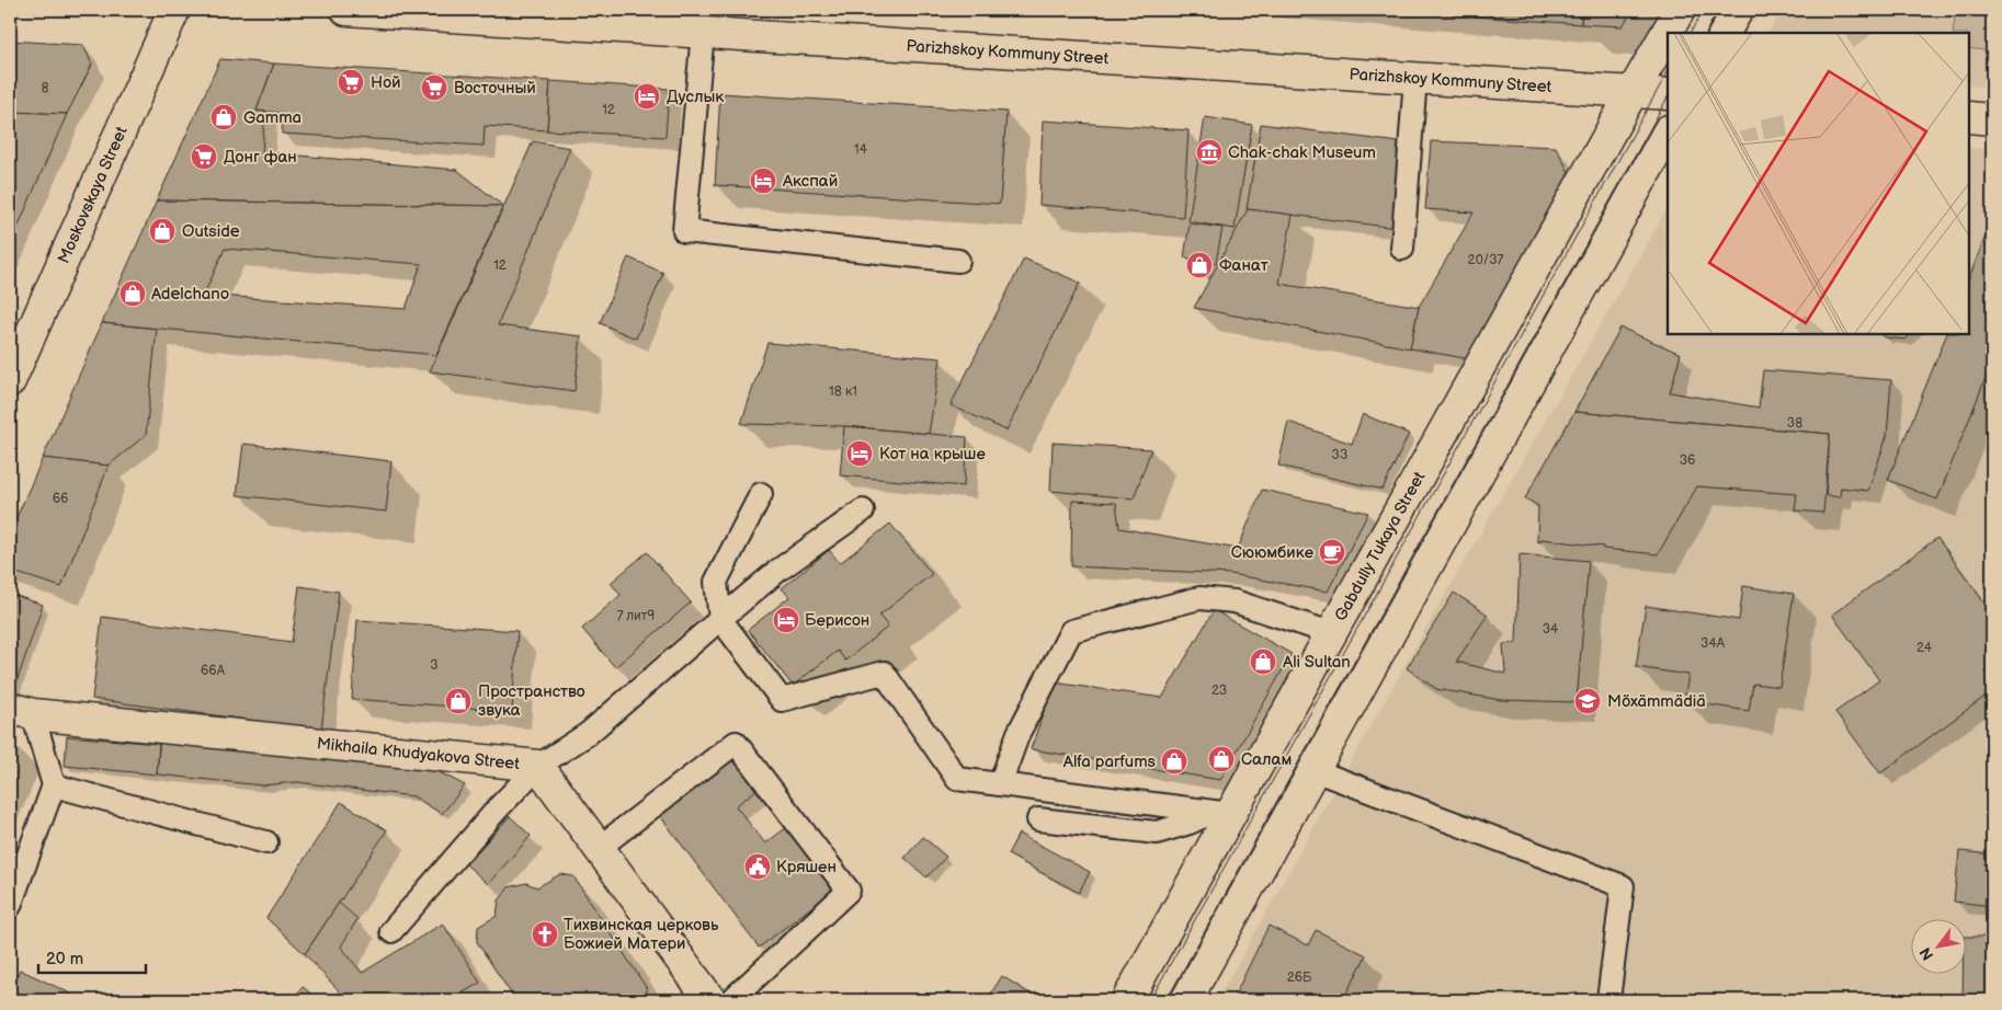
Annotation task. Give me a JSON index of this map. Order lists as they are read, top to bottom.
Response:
{
  "streets": {
    "street": [
      "Parizhskoy Kommuny Street",
      "Moskovskaya Street",
      "Gabdully Tukaya Street",
      "Mikhaila Khudyakova Street"
    ]
  },
  "crossings": [
    ["Parizhskoy Kommuny Street", "Gabdully Tukaya Street"]
  ],
  "places": {
    "supermarket": ["Ной", "Восточный", "Донг фан"],
    "hotel": [
      "Дуслык",
      "Акспай",
      "Кот на крыше",
      "Берисон"
    ],
    "shop": [
      "Gamma",
      "Outside",
      "Фанат",
      "Adelchano",
      "Ali Sultan",
      "Пространство звука",
      "Салам",
      "Alfa parfums"
    ],
    "museum": ["Chak-chak Museum"],
    "cafe": ["Сююмбике"],
    "school or university": ["Möxämmädiä"],
    "public building": ["Кряшен"],
    "church": ["Тихвинская церковь Божией Матери"]
  },
  "house_numbers": [
    "8",
    "12",
    "14",
    "20/37",
    "12",
    "18 к1",
    "38",
    "33",
    "36",
    "66",
    "7 лит9",
    "34",
    "34А",
    "24",
    "3",
    "66А",
    "23",
    "26Б"
  ],
  "scale_bar": "20 m",
  "north": "bottom left"
}
